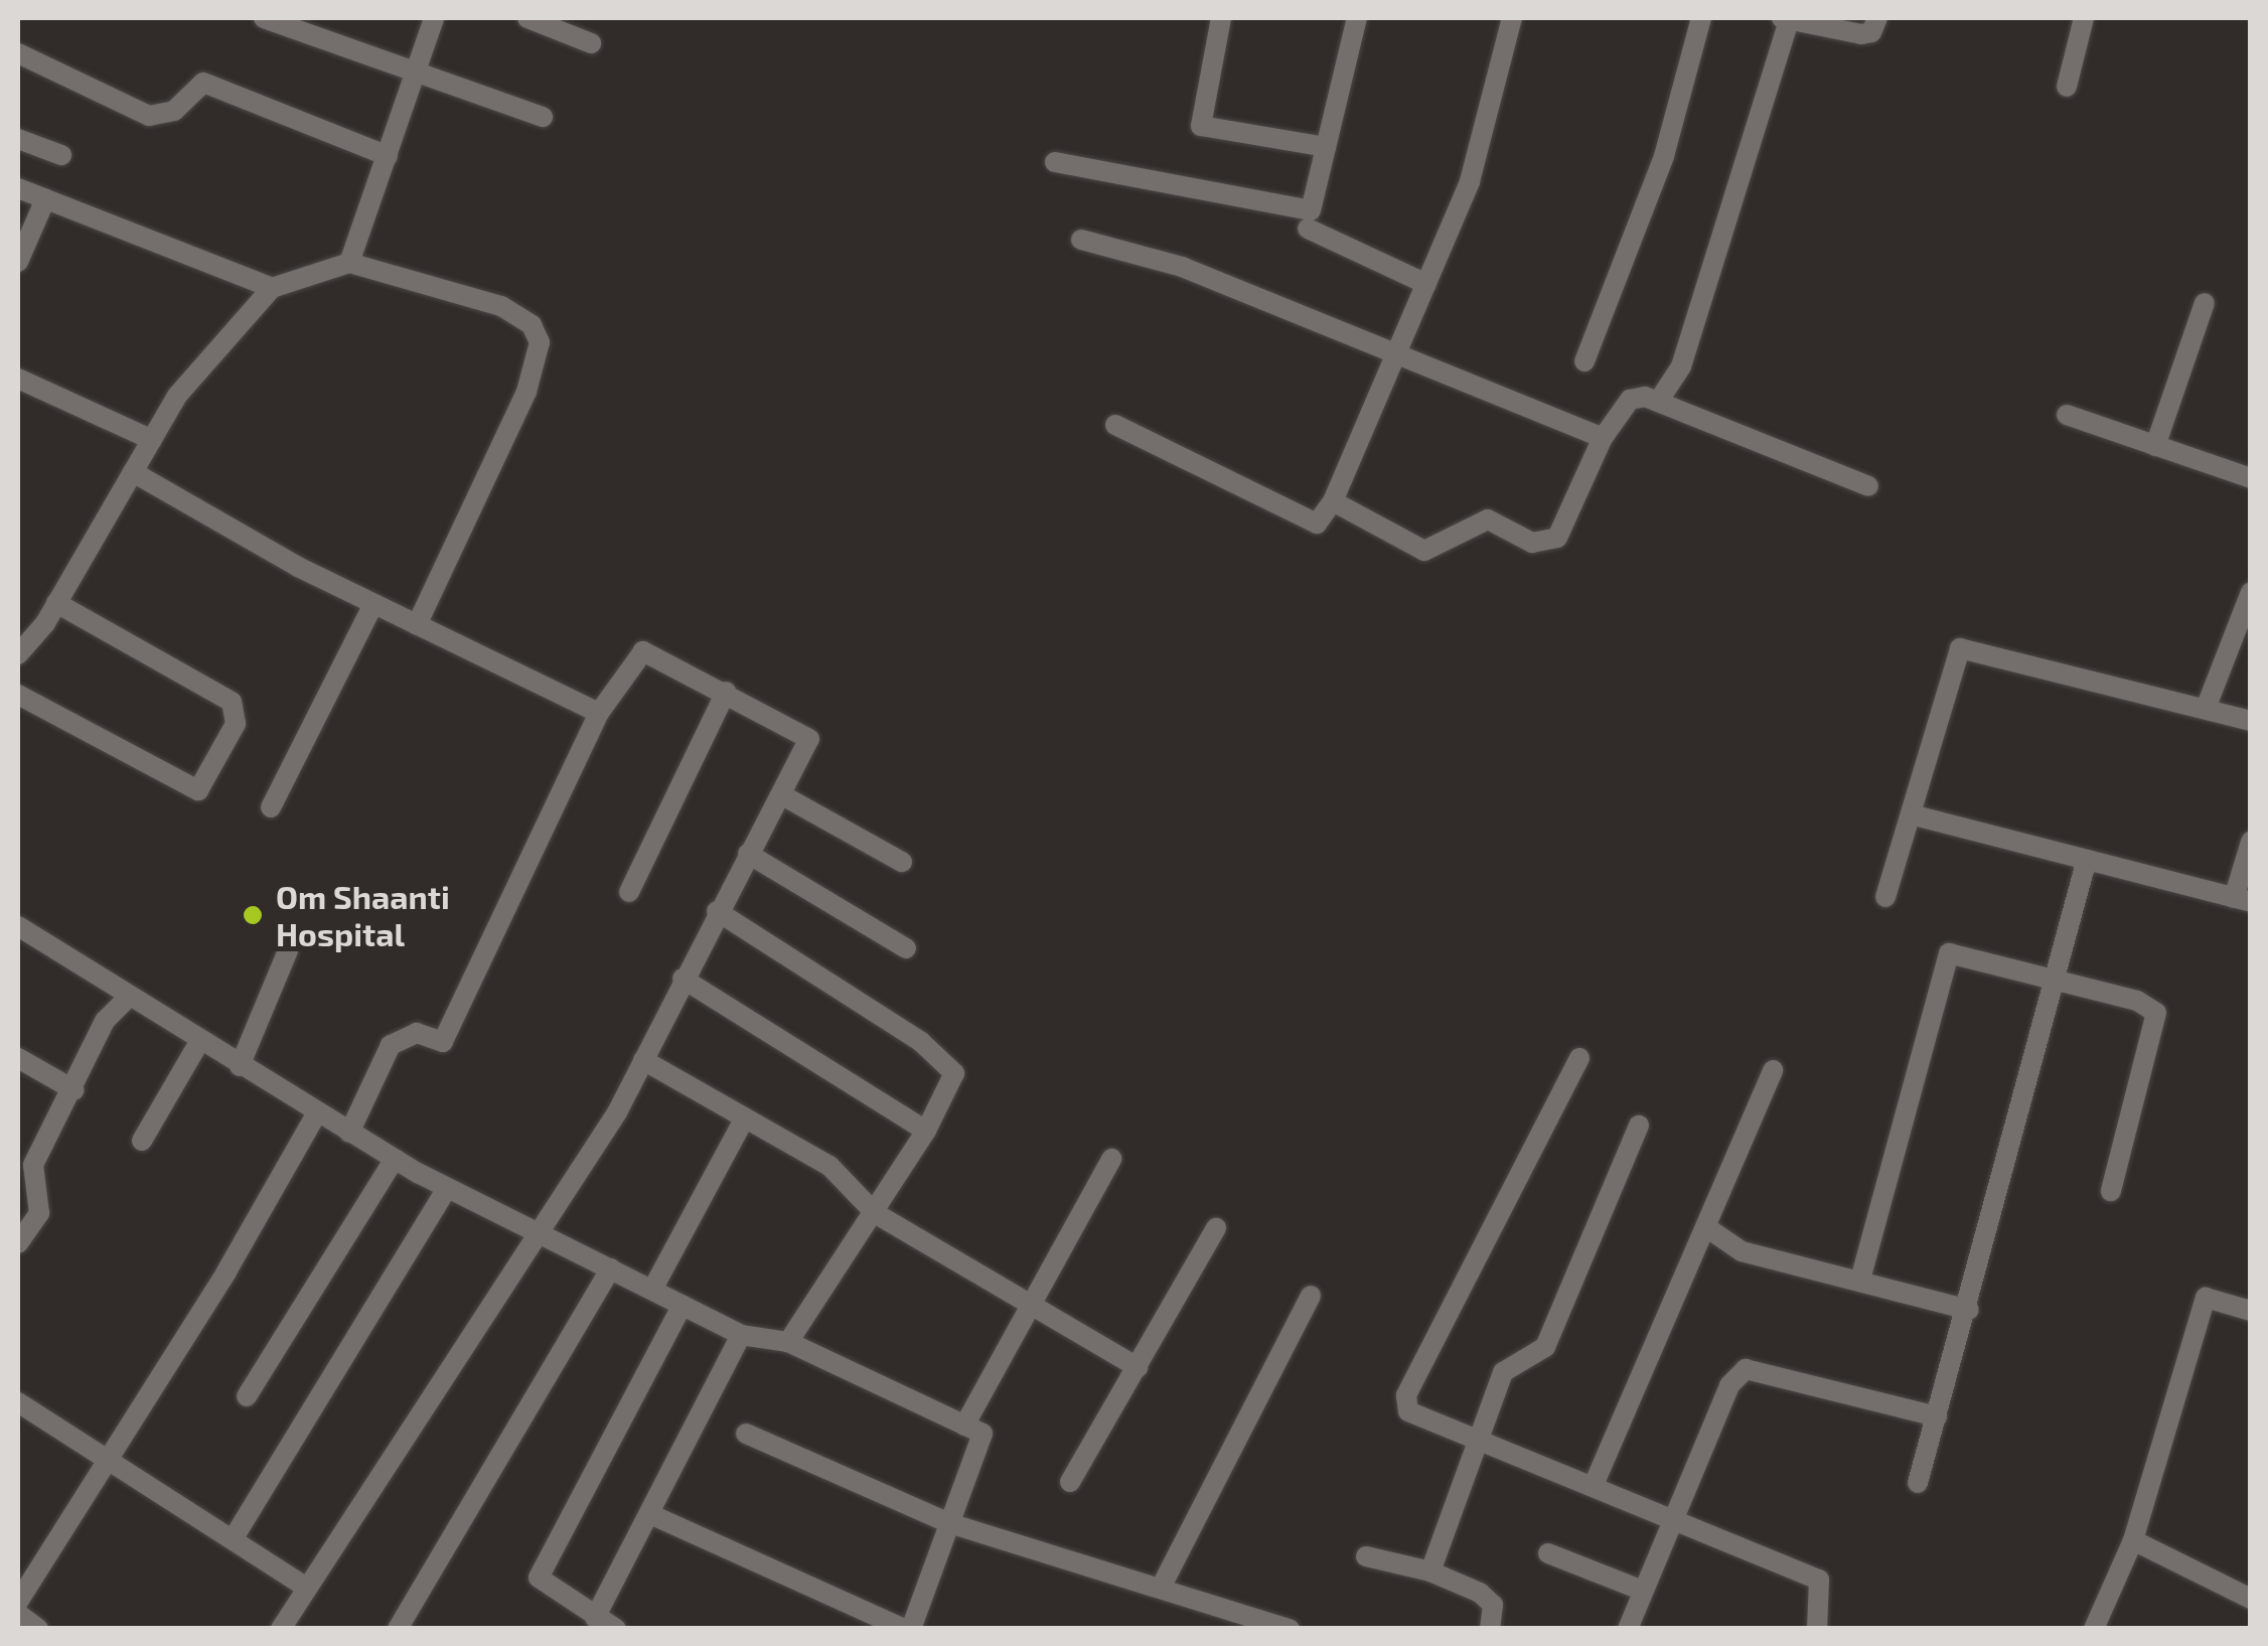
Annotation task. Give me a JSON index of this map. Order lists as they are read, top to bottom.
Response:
{
  "places": ["Om Shaanti Hospital"]
}
